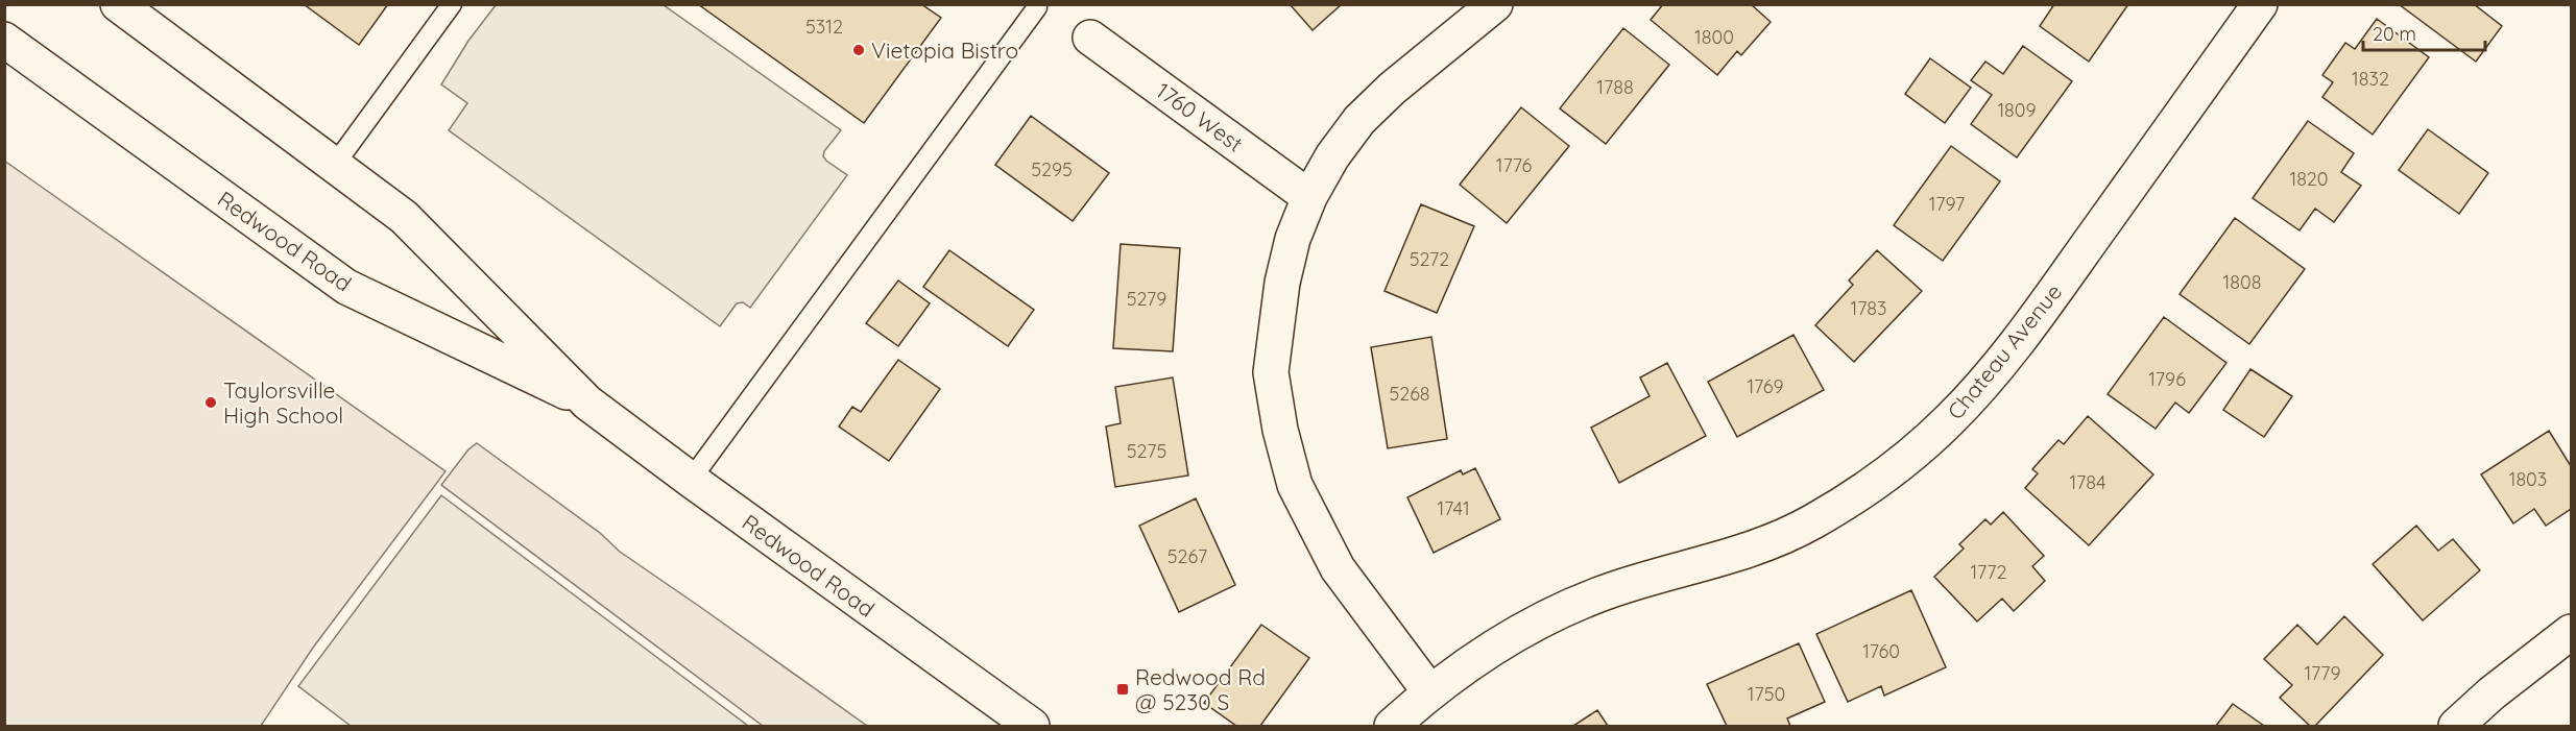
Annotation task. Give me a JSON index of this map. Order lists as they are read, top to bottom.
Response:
{
  "streets": {
    "street": ["1760 West", "Redwood Road", "Chateau Avenue"]
  },
  "places": {
    "other": ["Vietopia Bistro", "Taylorsville High School"],
    "transit": ["Redwood Rd @ 5230 S"]
  },
  "house_numbers": [
    "5312",
    "1800",
    "1832",
    "1788",
    "1809",
    "1776",
    "5295",
    "1820",
    "1797",
    "5272",
    "1808",
    "5279",
    "1783",
    "1796",
    "1769",
    "5268",
    "5275",
    "1803",
    "1784",
    "1741",
    "5267",
    "1772",
    "1760",
    "1779",
    "1750"
  ],
  "scale_bar": "20 m"
}
